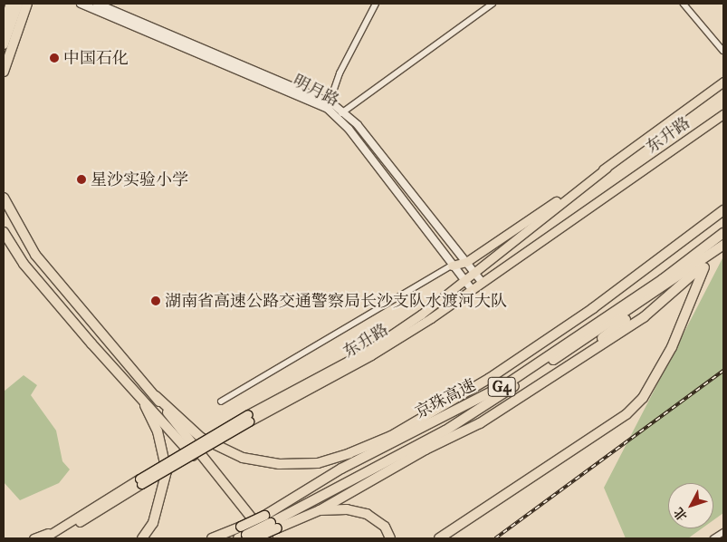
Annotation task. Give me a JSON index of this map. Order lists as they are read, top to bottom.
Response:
{
  "streets": {
    "highway": ["G4", "京珠高速"],
    "main road": ["东升路"],
    "street": ["明月路"]
  },
  "crossings": [
    ["明月路", "东升路"]
  ],
  "places": ["中国石化", "星沙实验小学", "湖南省高速公路交通警察局长沙支队水渡河大队"],
  "north": "bottom left"
}
